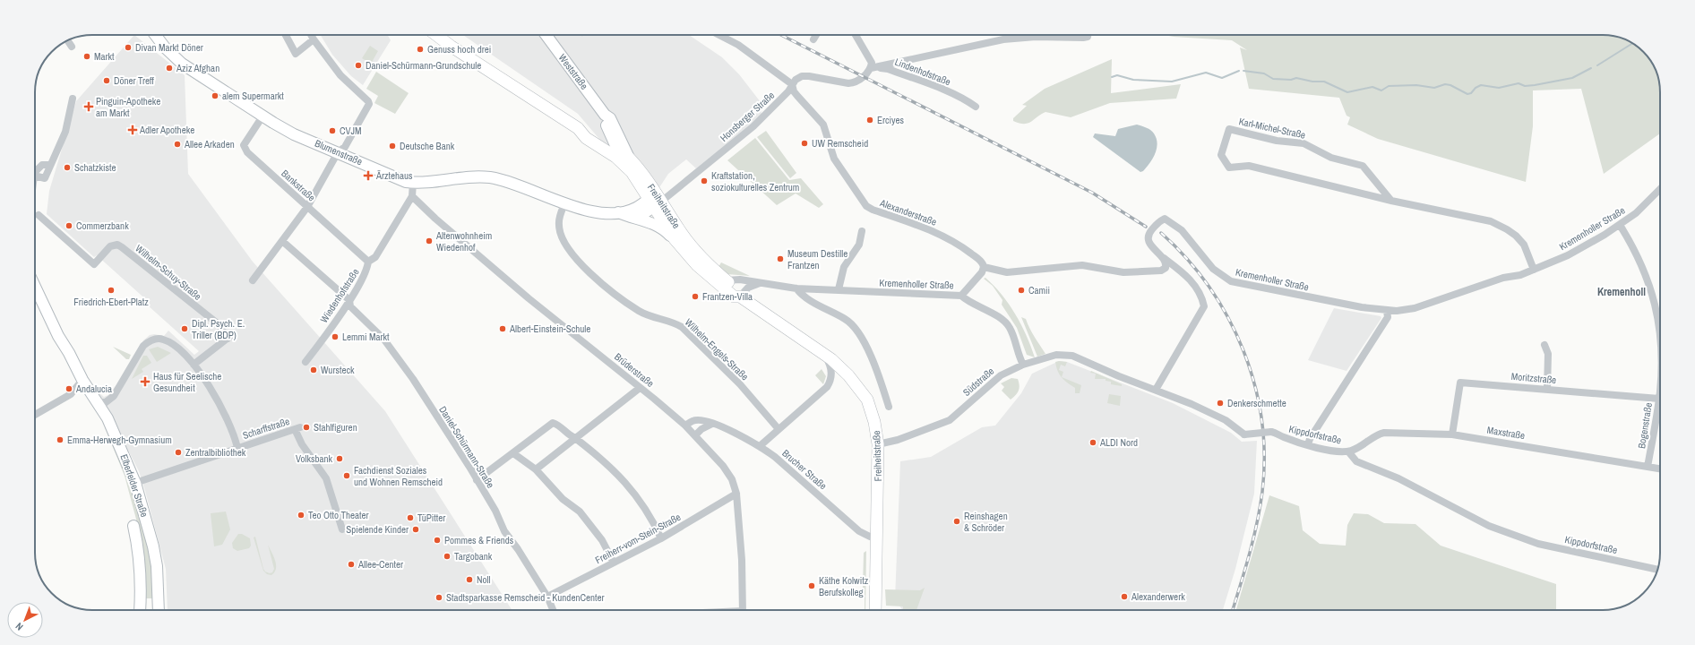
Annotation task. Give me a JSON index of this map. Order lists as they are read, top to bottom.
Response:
{
  "streets": {
    "main road": ["Freiheitstraße"],
    "street": [
      "Weststraße",
      "Lindenhofstraße",
      "Honsberger Straße",
      "Karl-Michel-Straße",
      "Blumenstraße",
      "Bankstraße",
      "Alexanderstraße",
      "Kremenholler Straße",
      "Wilhelm-Schuy-Straße",
      "Wiedenhofstraße",
      "Wilhelm-Engels-Straße",
      "Brüderstraße",
      "Moritzstraße",
      "Südstraße",
      "Bogenstraße",
      "Scharffstraße",
      "Maxstraße",
      "Kippdorfstraße",
      "Daniel-Schürmann-Straße",
      "Brucher Straße",
      "Elberfelder Straße",
      "Freiherr-vom-Stein-Straße"
    ]
  },
  "crossings": [
    ["Weststraße", "Freiheitstraße"],
    ["Lindenhofstraße", "Honsberger Straße"],
    ["Honsberger Straße", "Blumenstraße"],
    ["Honsberger Straße", "Freiheitstraße"],
    ["Honsberger Straße", "Alexanderstraße"],
    ["Karl-Michel-Straße", "Kremenholler Straße"],
    ["Blumenstraße", "Bankstraße"],
    ["Blumenstraße", "Freiheitstraße"],
    ["Blumenstraße", "Wiedenhofstraße"],
    ["Blumenstraße", "Wilhelm-Engels-Straße"],
    ["Bankstraße", "Wiedenhofstraße"],
    ["Freiheitstraße", "Kremenholler Straße"],
    ["Freiheitstraße", "Südstraße"],
    ["Freiheitstraße", "Brucher Straße"],
    ["Alexanderstraße", "Kremenholler Straße"],
    ["Kremenholler Straße", "Bogenstraße"],
    ["Wiedenhofstraße", "Brüderstraße"],
    ["Wiedenhofstraße", "Daniel-Schürmann-Straße"],
    ["Brüderstraße", "Brucher Straße"],
    ["Brüderstraße", "Freiherr-vom-Stein-Straße"],
    ["Moritzstraße", "Bogenstraße"],
    ["Moritzstraße", "Maxstraße"],
    ["Südstraße", "Kippdorfstraße"],
    ["Bogenstraße", "Maxstraße"],
    ["Scharffstraße", "Elberfelder Straße"],
    ["Maxstraße", "Kippdorfstraße"],
    ["Daniel-Schürmann-Straße", "Freiherr-vom-Stein-Straße"]
  ],
  "districts": ["Kremenholl"],
  "places": {
    "other": [
      "Divan Markt Döner",
      "Genuss hoch drei",
      "Markt",
      "Daniel-Schürmann-Grundschule",
      "Aziz Afghan",
      "Döner Treff",
      "alem Supermarkt",
      "Erciyes",
      "CVJM",
      "UW Remscheid",
      "Allee Arkaden",
      "Deutsche Bank",
      "Schatzkiste",
      "Kraftstation, soziokulturelles Zentrum",
      "Commerzbank",
      "Altenwohnheim Wiedenhof",
      "Museum Destille Frantzen",
      "Friedrich-Ebert-Platz",
      "Camii",
      "Frantzen-Villa",
      "Dipl. Psych. E. Triller (BDP)",
      "Albert-Einstein-Schule",
      "Lemmi Markt",
      "Wursteck",
      "Andalucia",
      "Denkerschmette",
      "Stahlfiguren",
      "Emma-Herwegh-Gymnasium",
      "ALDI Nord",
      "Zentralbibliothek",
      "Volksbank",
      "Fachdienst Soziales und Wohnen Remscheid",
      "Teo Otto Theater",
      "TüPitter",
      "Reinshagen & Schröder",
      "Spielende Kinder",
      "Pommes & Friends",
      "Targobank",
      "Allee-Center",
      "Noll",
      "Käthe Kolwitz Berufskolleg",
      "Alexanderwerk",
      "Stadtsparkasse Remscheid - KundenCenter"
    ],
    "health": [
      "Pinguin-Apotheke am Markt",
      "Adler Apotheke",
      "Ärztehaus",
      "Haus für Seelische Gesundheit"
    ]
  },
  "north": "bottom left"
}
